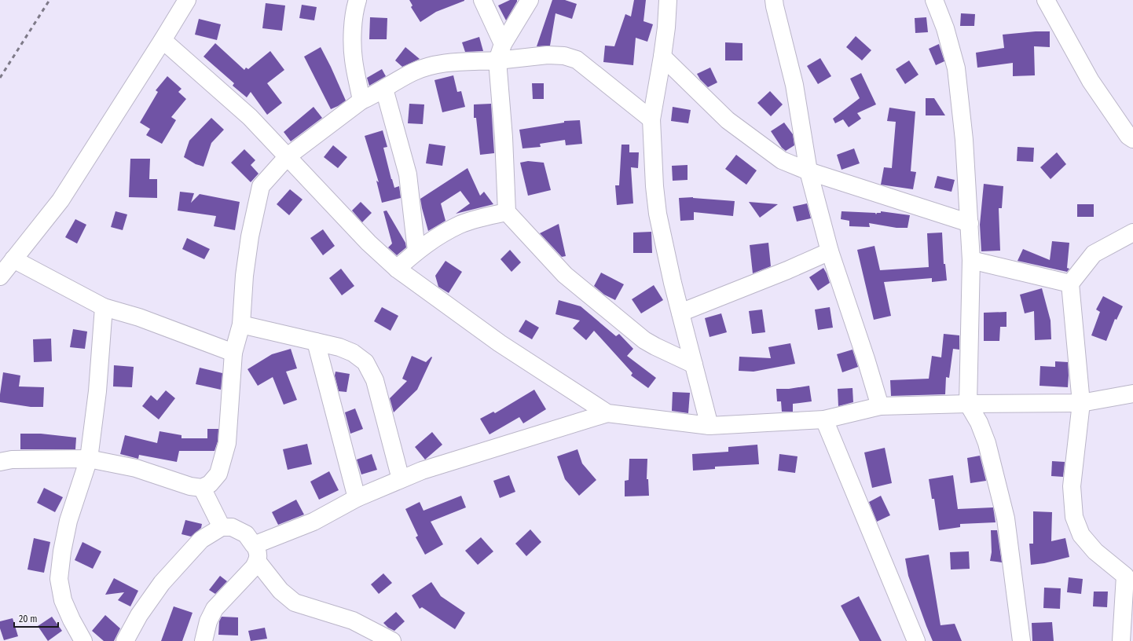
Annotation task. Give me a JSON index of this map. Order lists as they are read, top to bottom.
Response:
{
  "scale_bar": "20 m"
}
